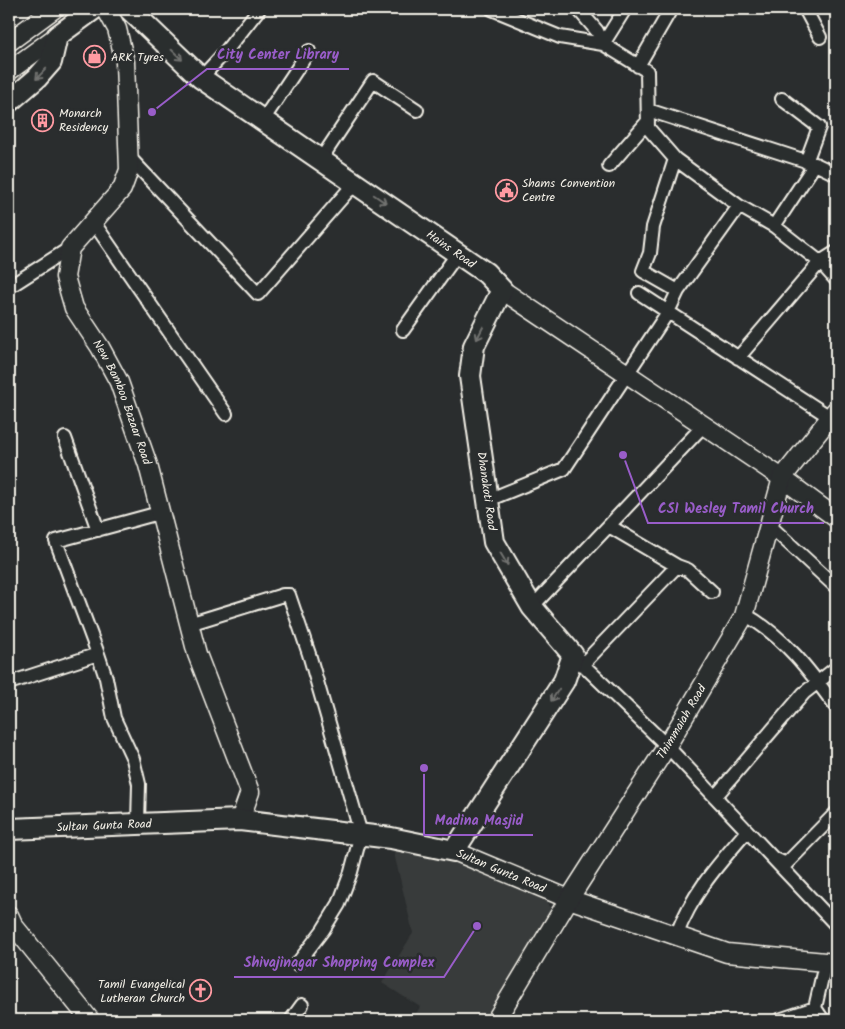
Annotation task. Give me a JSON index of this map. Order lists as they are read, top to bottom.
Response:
{
  "streets": {
    "main road": ["Hains Road", "Dhanakoti Road", "Sultan Gunta Road"],
    "street": ["New Bamboo Bazaar Road", "Thimmaiah Road"]
  },
  "crossings": [
    ["Hains Road", "Dhanakoti Road"],
    ["Hains Road", "Thimmaiah Road"],
    ["New Bamboo Bazaar Road", "Sultan Gunta Road"],
    ["Thimmaiah Road", "Sultan Gunta Road"]
  ],
  "one_way": ["Dhanakoti Road"],
  "places": {
    "shop": ["ARK Tyres"],
    "other": [
      "City Center Library",
      "CSI Wesley Tamil Church",
      "Madina Masjid",
      "Shivajinagar Shopping Complex"
    ],
    "building": ["Monarch Residency"],
    "public building": ["Shams Convention Centre"],
    "church": ["Tamil Evangelical Lutheran Church"]
  }
}
